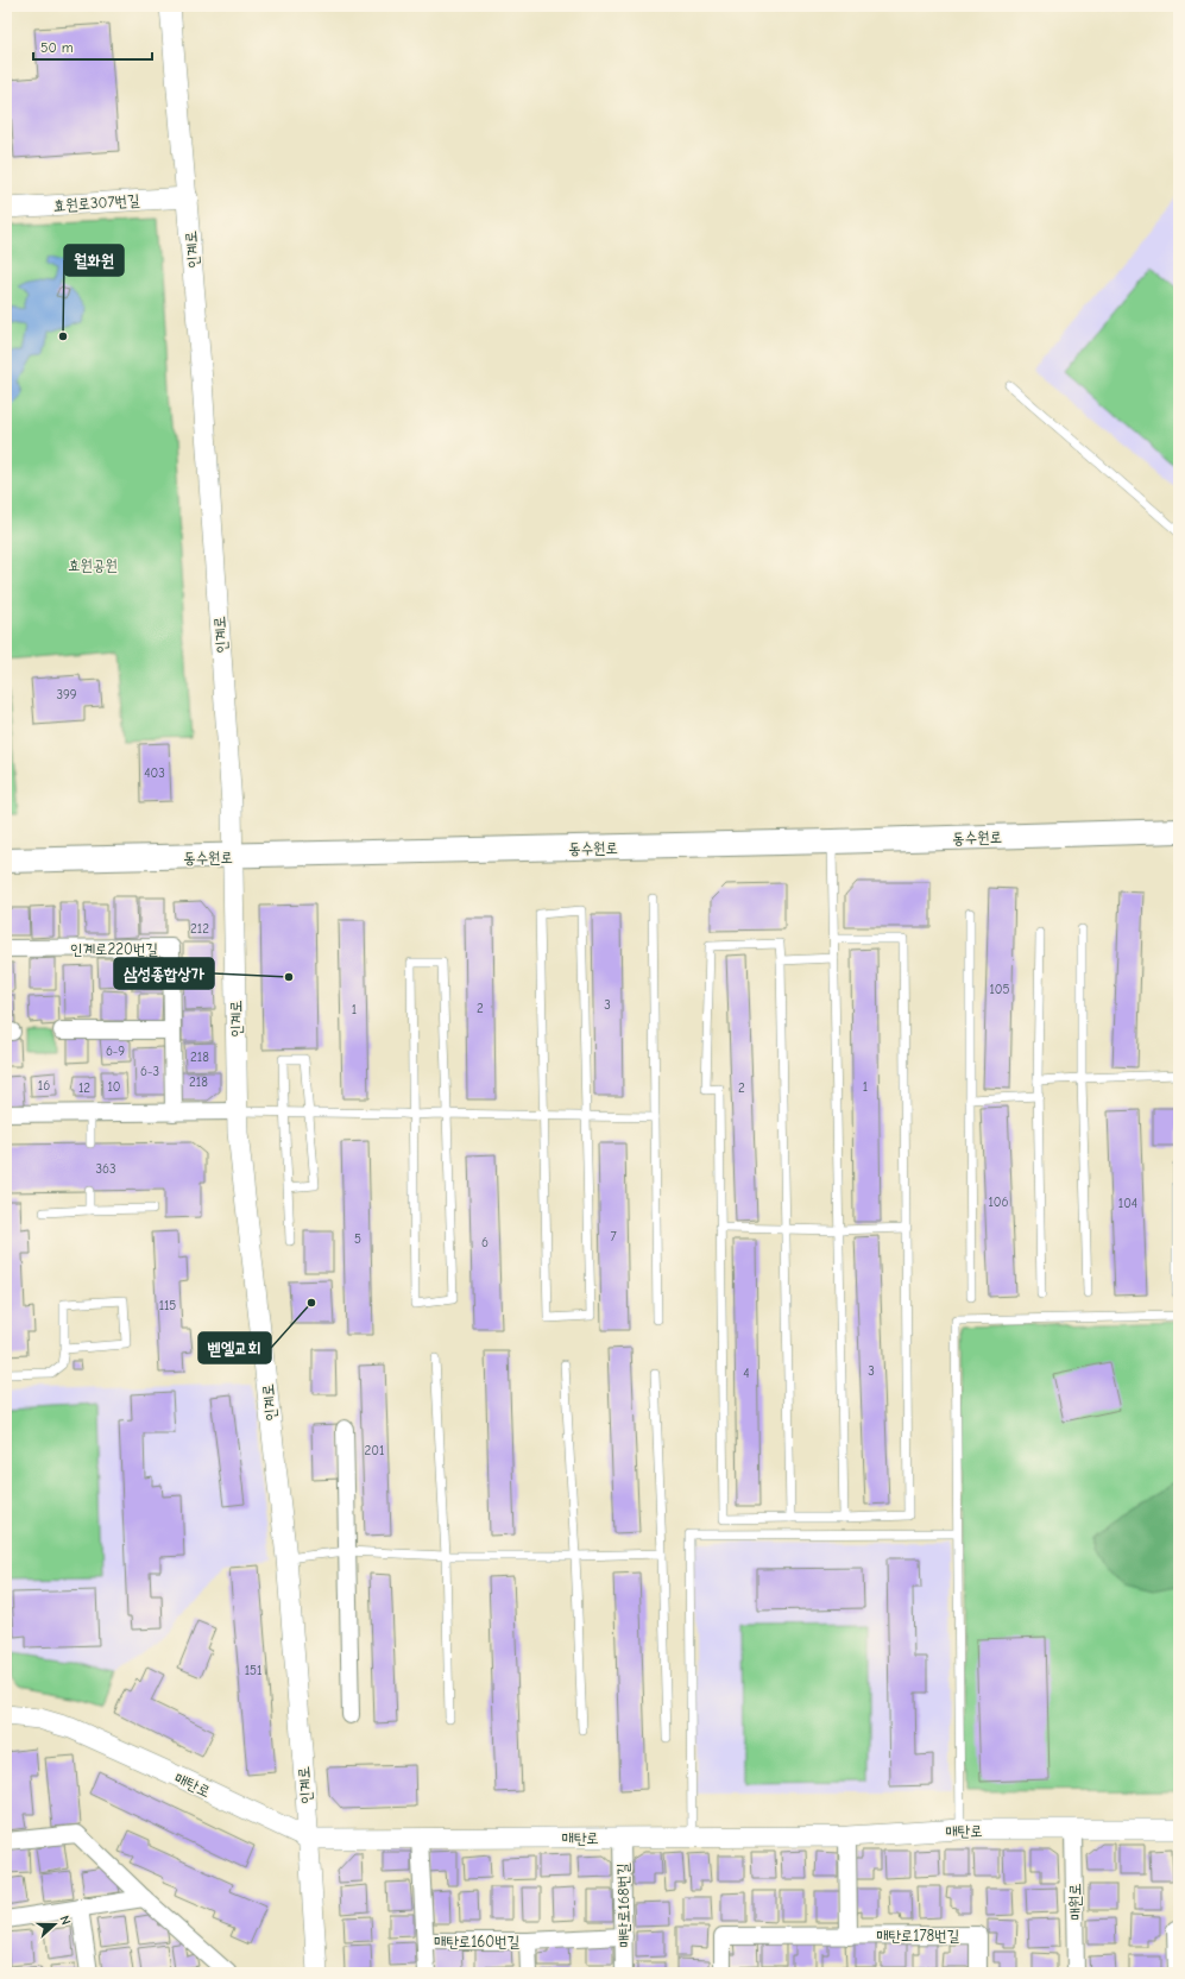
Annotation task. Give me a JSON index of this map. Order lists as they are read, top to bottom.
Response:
{
  "streets": {
    "main road": ["동수원로"],
    "street": [
      "효원로307번길",
      "인계로",
      "인계로220번길",
      "매탄로",
      "매원로",
      "매탄로168번길",
      "매탄로178번길",
      "매탄로160번길"
    ]
  },
  "crossings": [
    ["효원로307번길", "인계로"],
    ["인계로", "동수원로"],
    ["인계로", "매탄로"],
    ["매탄로", "매원로"],
    ["매탄로", "매탄로168번길"],
    ["매탄로", "매탄로160번길"],
    ["매탄로168번길", "매탄로160번길"]
  ],
  "parks": ["효원공원"],
  "places": ["월화원", "삼성종합상가", "벧엘교회"],
  "house_numbers": [
    "399",
    "403",
    "212",
    "105",
    "3",
    "2",
    "1",
    "6-9",
    "218",
    "6-3",
    "218",
    "16",
    "10",
    "1",
    "12",
    "2",
    "363",
    "106",
    "104",
    "7",
    "5",
    "6",
    "115",
    "3",
    "4",
    "201",
    "151"
  ],
  "scale_bar": "50 m",
  "north": "right"
}
